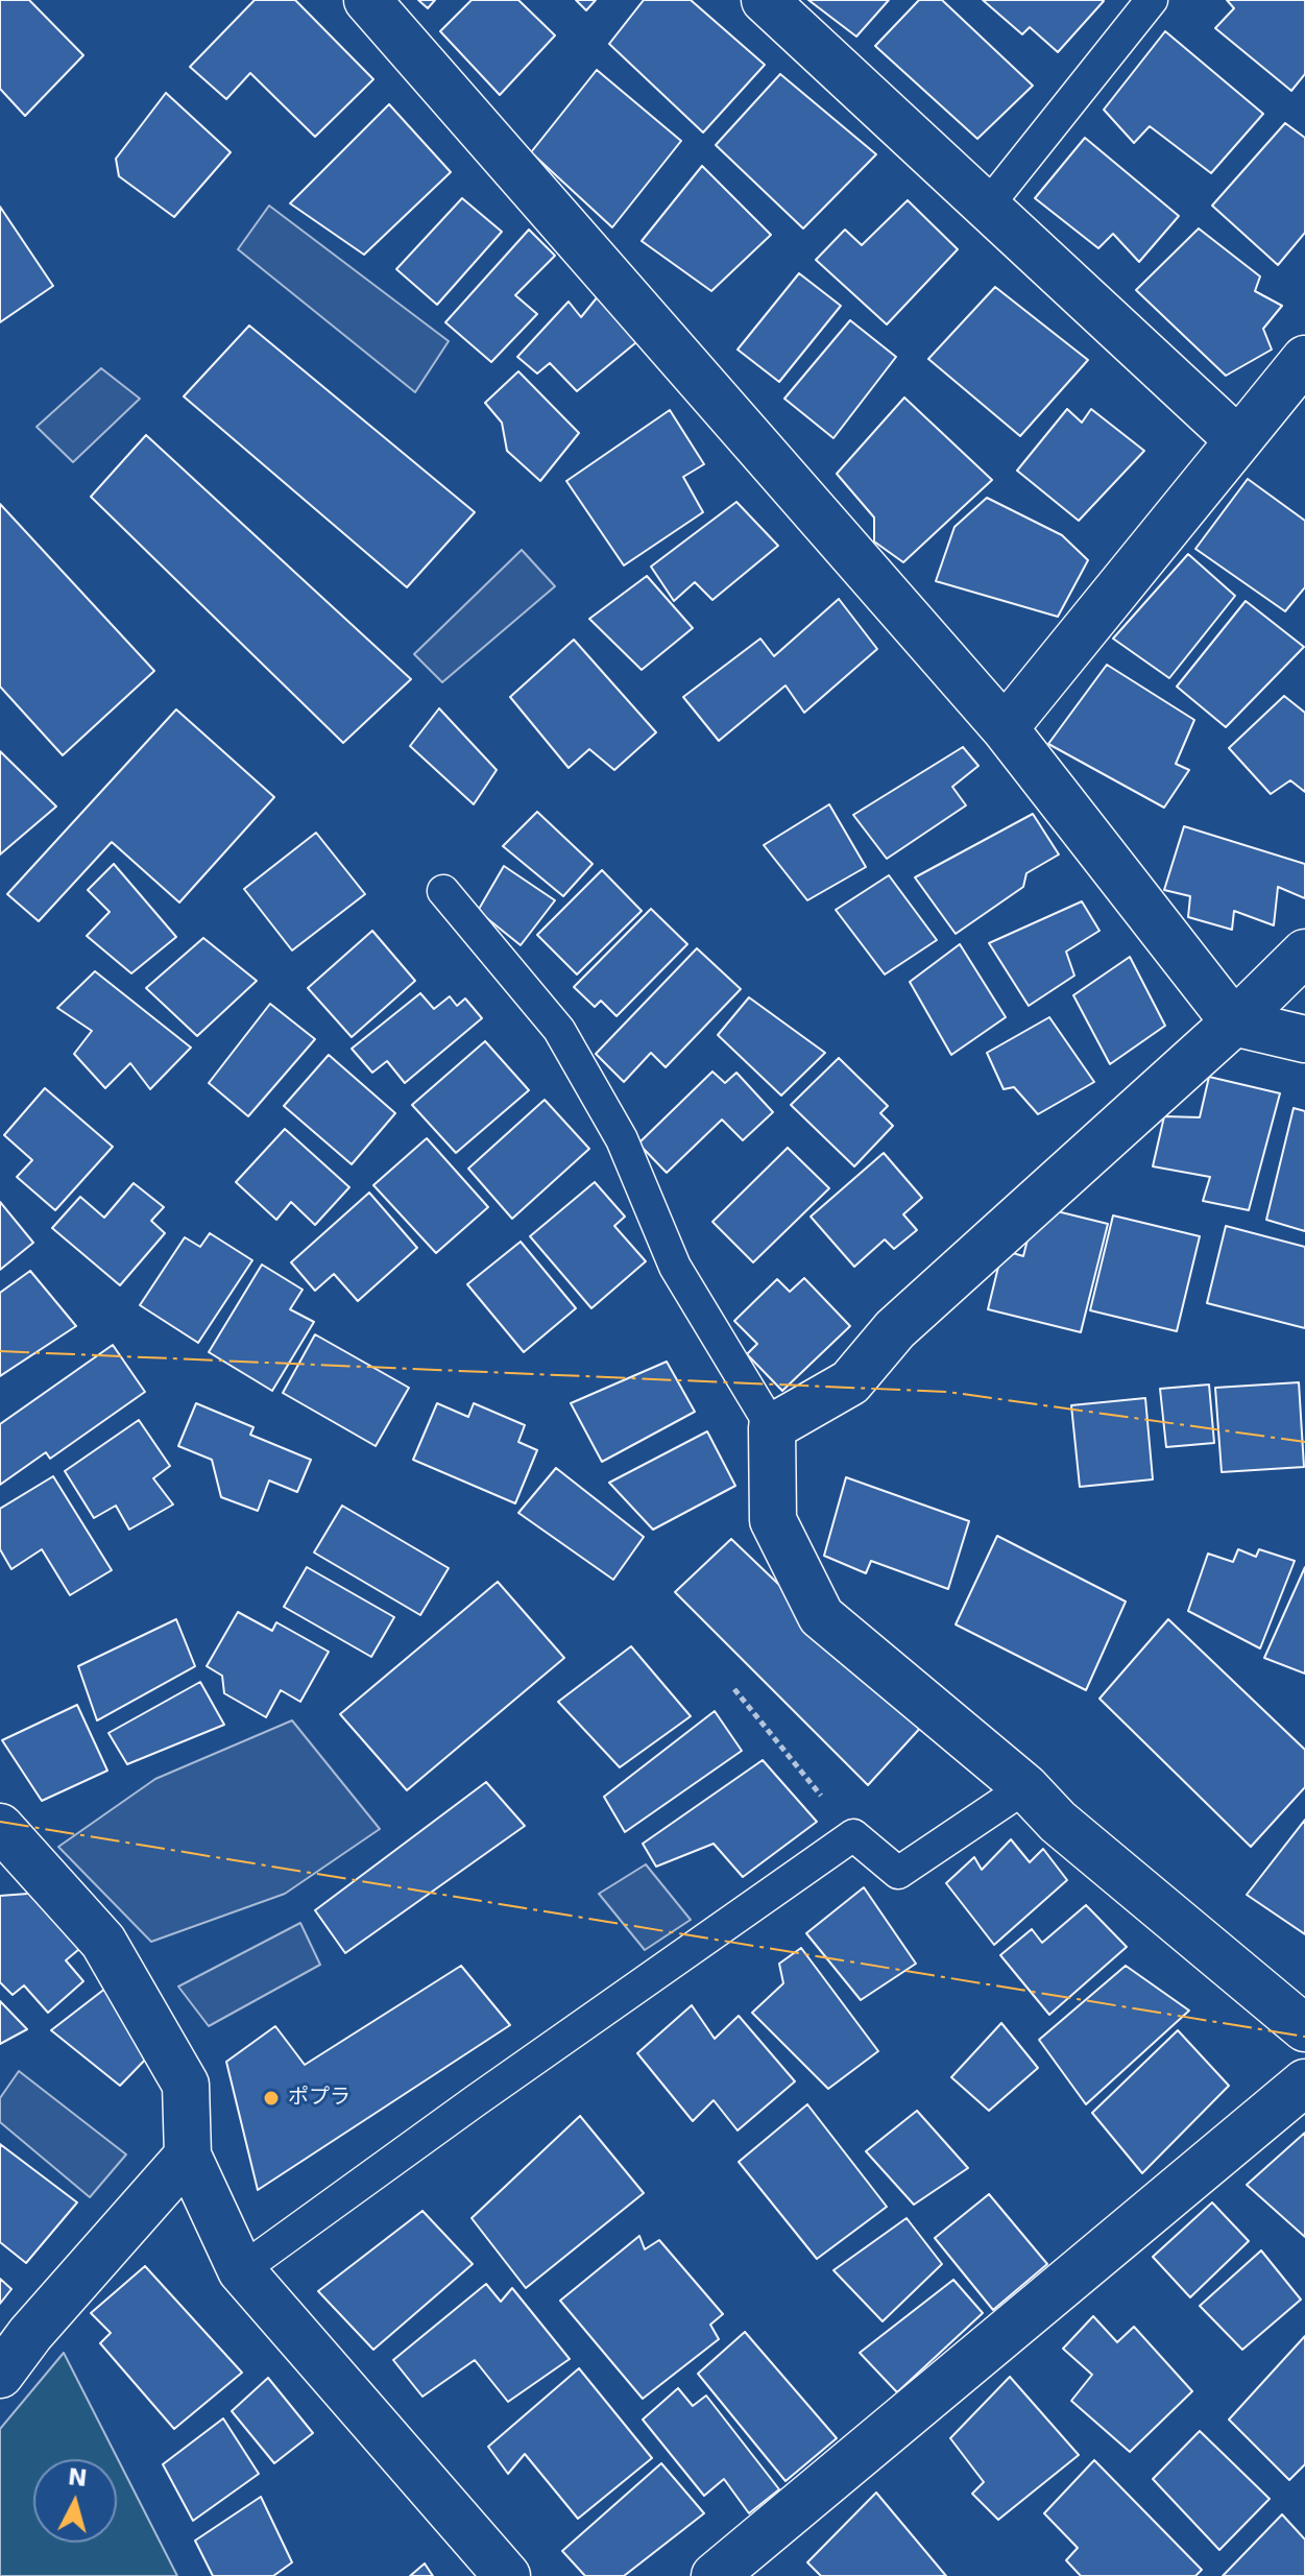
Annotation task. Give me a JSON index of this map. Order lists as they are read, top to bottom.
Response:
{
  "places": ["ポプラ"],
  "north": "top"
}
